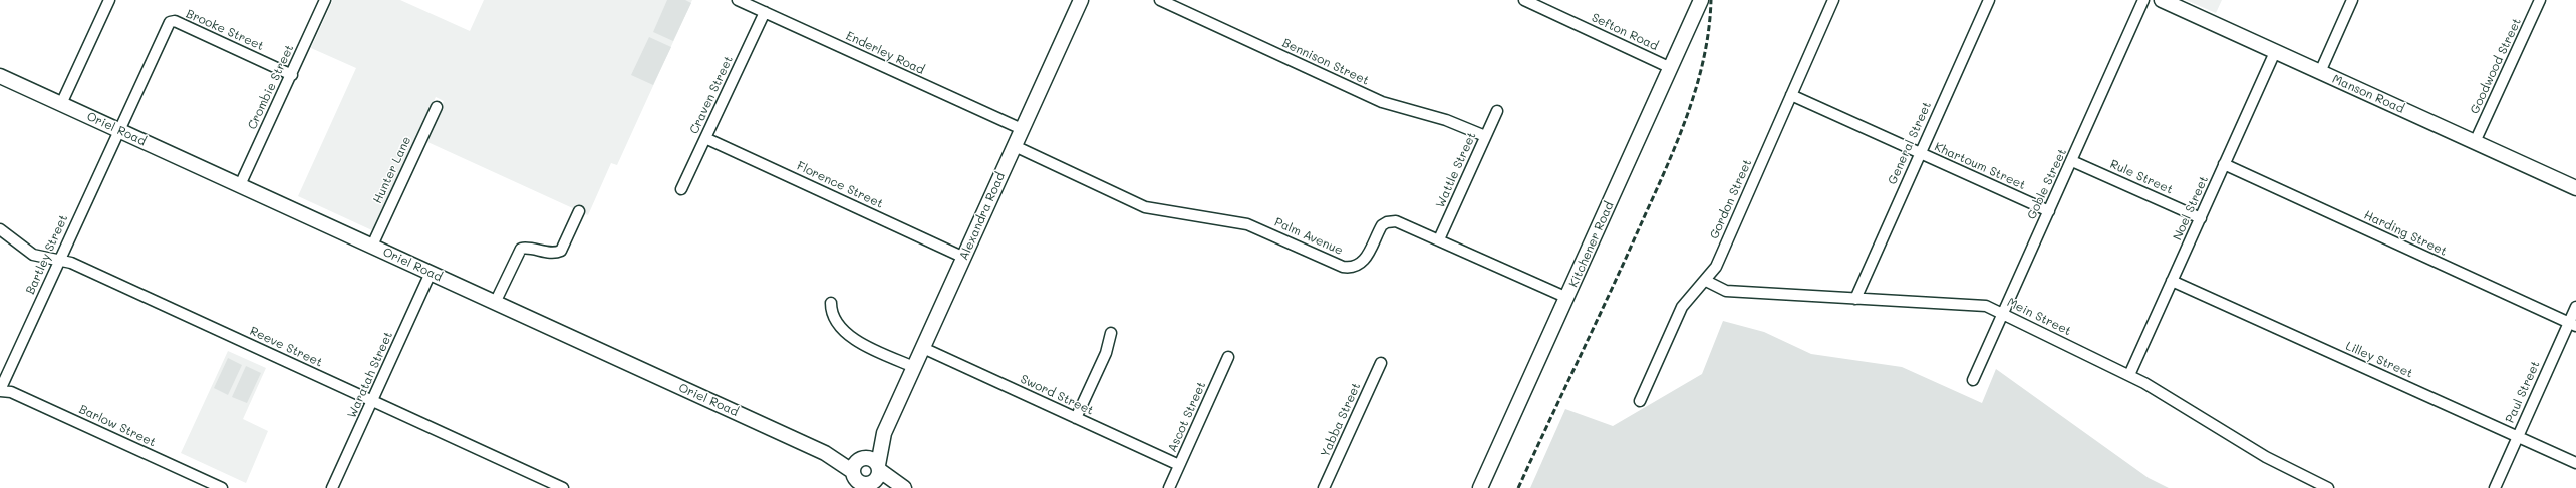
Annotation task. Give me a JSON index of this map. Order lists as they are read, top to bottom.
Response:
{
  "streets": {
    "street": [
      "Brooke Street",
      "Sefton Road",
      "Enderley Road",
      "Bennison Street",
      "Goodwood Street",
      "Crombie Street",
      "Manson Road",
      "Craven Street",
      "Oriel Road",
      "General Street",
      "Khartoum Street",
      "Hunter Lane",
      "Wattle Street",
      "Rule Street",
      "Goble Street",
      "Florence Street",
      "Gordon Street",
      "Noel Street",
      "Alexandra Road",
      "Harding Street",
      "Palm Avenue",
      "Kitchener Road",
      "Bartley Street",
      "Mein Street",
      "Reeve Street",
      "Lilley Street",
      "Waratah Street",
      "Paul Street",
      "Sword Street",
      "Ascot Street",
      "Yabba Street",
      "Barlow Street"
    ]
  },
  "crossings": [
    ["Brooke Street", "Crombie Street"],
    ["Brooke Street", "Oriel Road"],
    ["Brooke Street", "Bartley Street"],
    ["Sefton Road", "Kitchener Road"],
    ["Enderley Road", "Craven Street"],
    ["Enderley Road", "Alexandra Road"],
    ["Bennison Street", "Wattle Street"],
    ["Goodwood Street", "Manson Road"],
    ["Crombie Street", "Oriel Road"],
    ["Manson Road", "Noel Street"],
    ["Craven Street", "Florence Street"],
    ["Oriel Road", "Hunter Lane"],
    ["Oriel Road", "Alexandra Road"],
    ["Oriel Road", "Bartley Street"],
    ["Oriel Road", "Waratah Street"],
    ["General Street", "Khartoum Street"],
    ["General Street", "Mein Street"],
    ["Khartoum Street", "Goble Street"],
    ["Khartoum Street", "Gordon Street"],
    ["Wattle Street", "Palm Avenue"],
    ["Rule Street", "Goble Street"],
    ["Rule Street", "Noel Street"],
    ["Goble Street", "Mein Street"],
    ["Florence Street", "Alexandra Road"],
    ["Gordon Street", "Mein Street"],
    ["Noel Street", "Harding Street"],
    ["Noel Street", "Mein Street"],
    ["Noel Street", "Lilley Street"],
    ["Alexandra Road", "Palm Avenue"],
    ["Alexandra Road", "Sword Street"],
    ["Harding Street", "Paul Street"],
    ["Palm Avenue", "Kitchener Road"],
    ["Bartley Street", "Reeve Street"],
    ["Bartley Street", "Barlow Street"],
    ["Reeve Street", "Waratah Street"],
    ["Lilley Street", "Paul Street"],
    ["Sword Street", "Ascot Street"]
  ]
}
